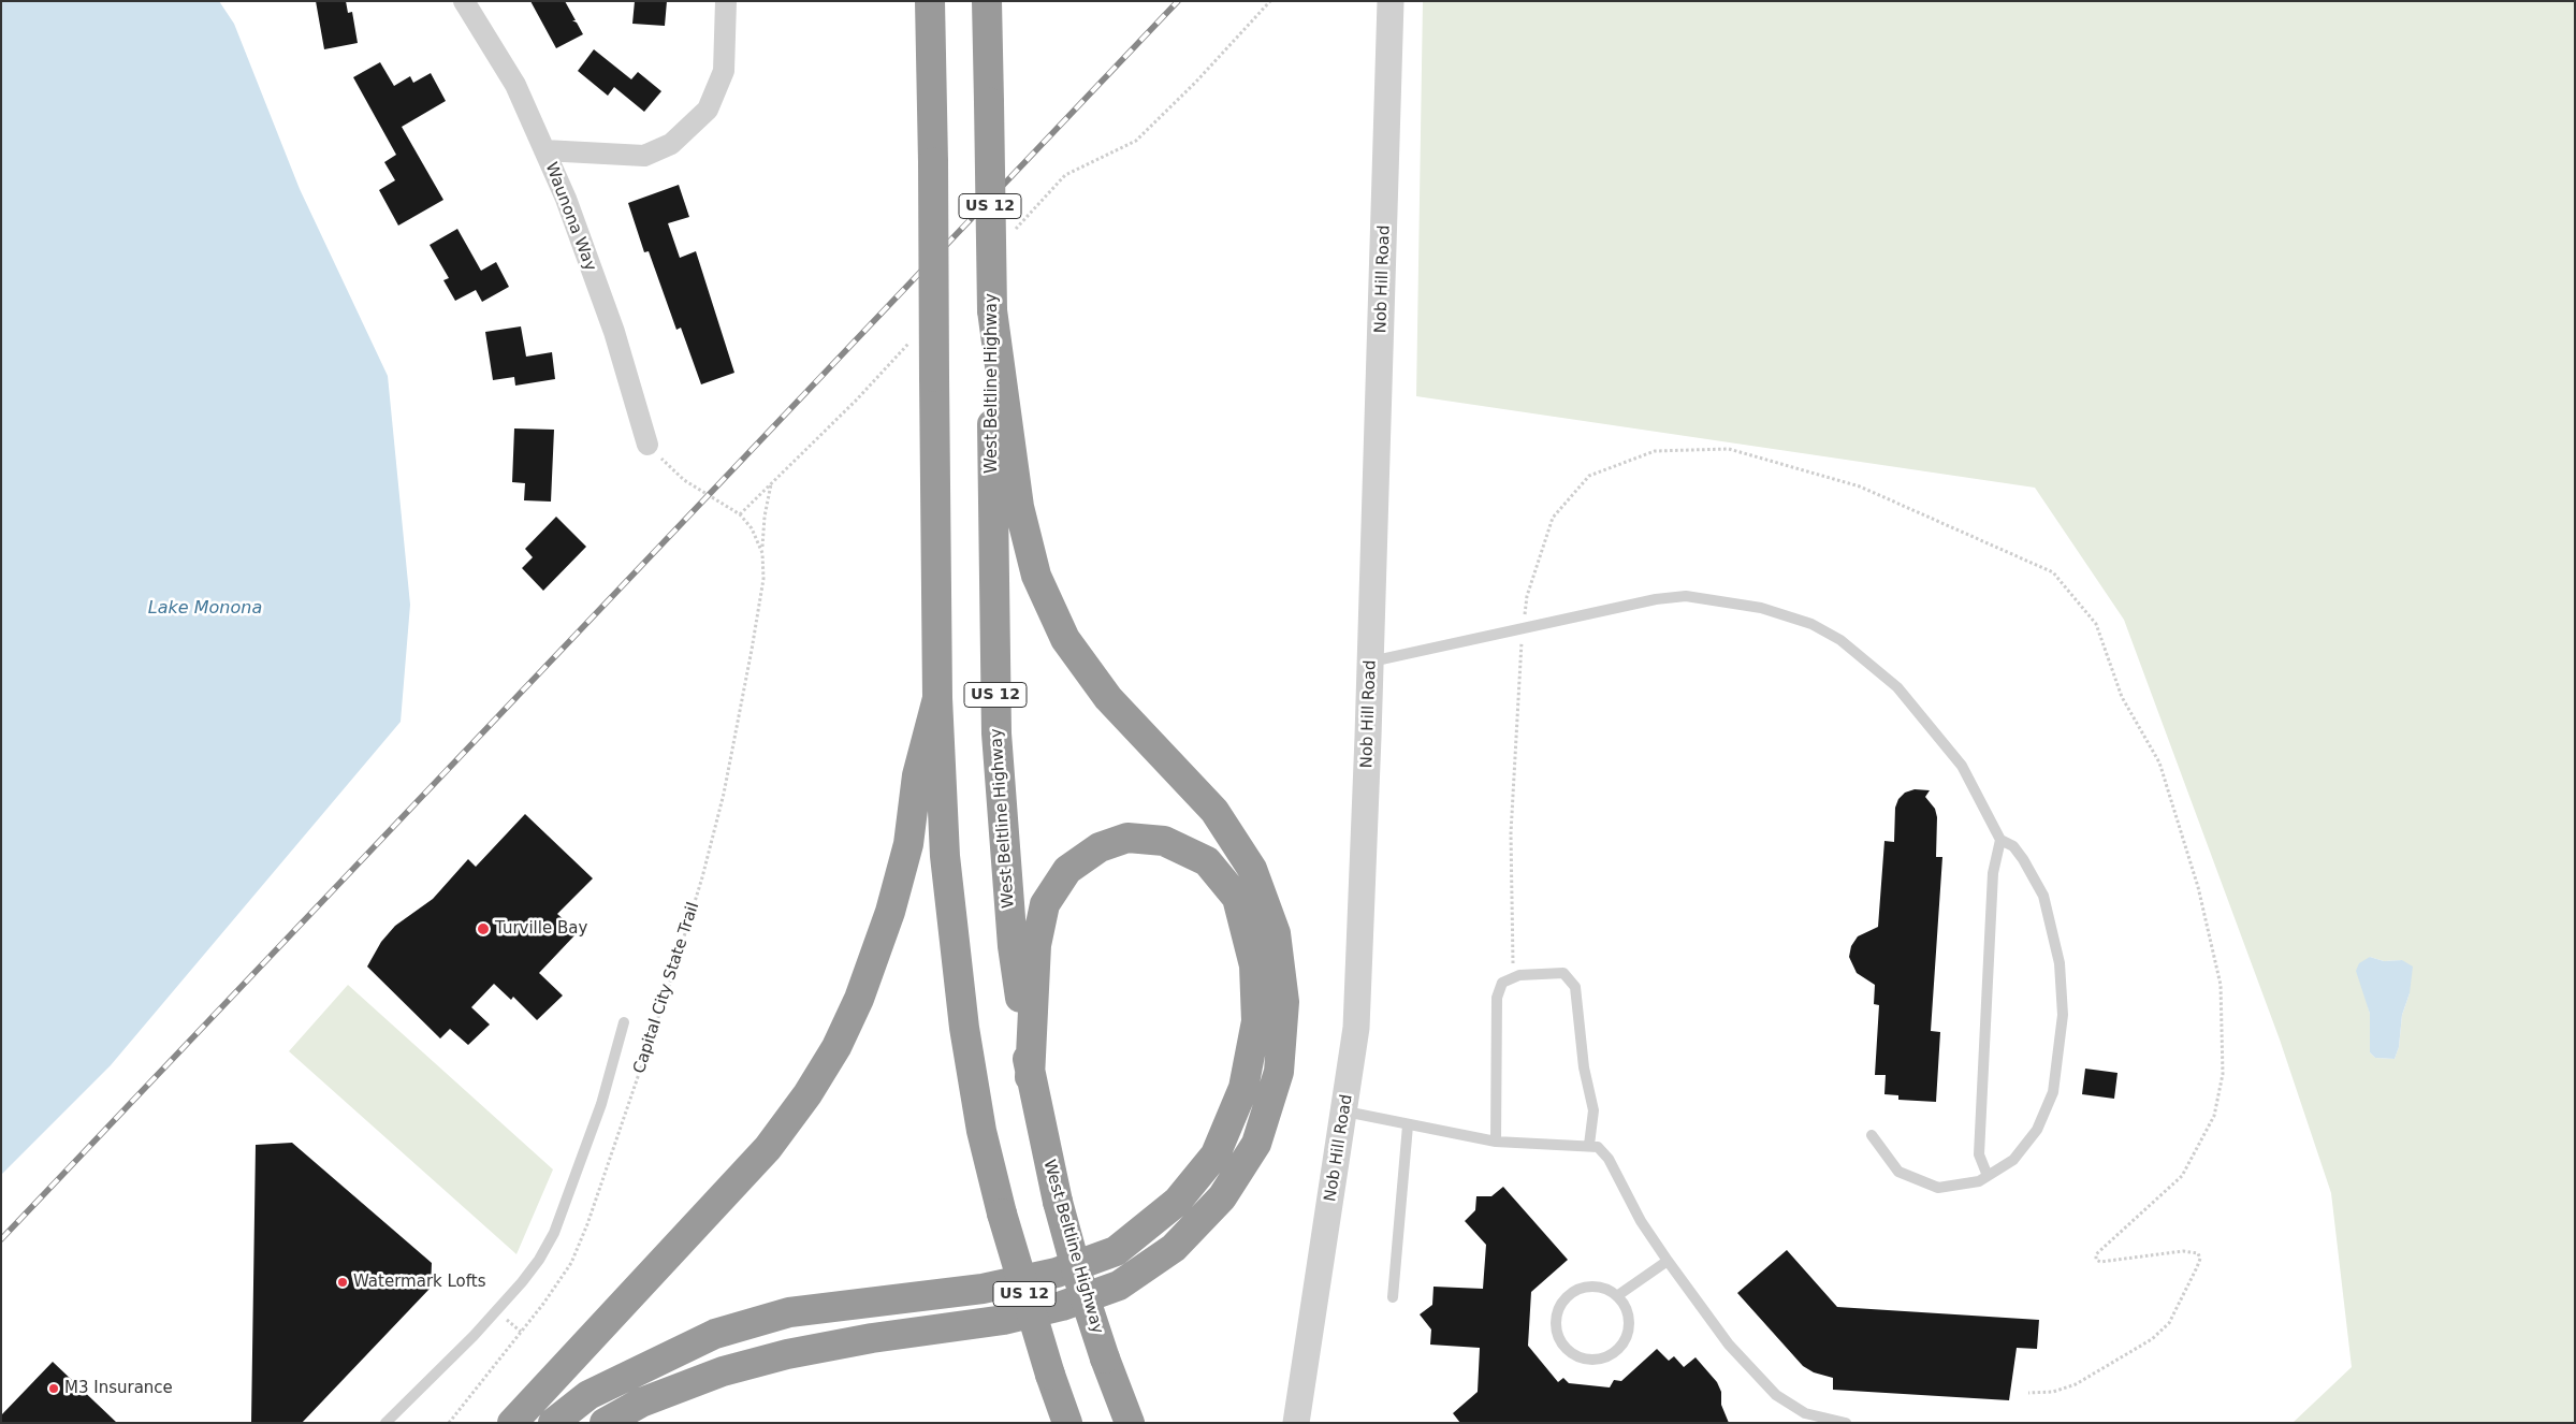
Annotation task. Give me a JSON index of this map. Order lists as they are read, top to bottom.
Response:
{
  "streets": {
    "highway": ["US 12", "West Beltline Highway"],
    "street": ["Waunona Way", "Nob Hill Road"],
    "path": ["Capital City State Trail"]
  },
  "crossings": [
    ["Waunona Way", "Capital City State Trail"]
  ],
  "water": ["Lake Monona"],
  "places": ["Turville Bay", "Watermark Lofts", "M3 Insurance"]
}
